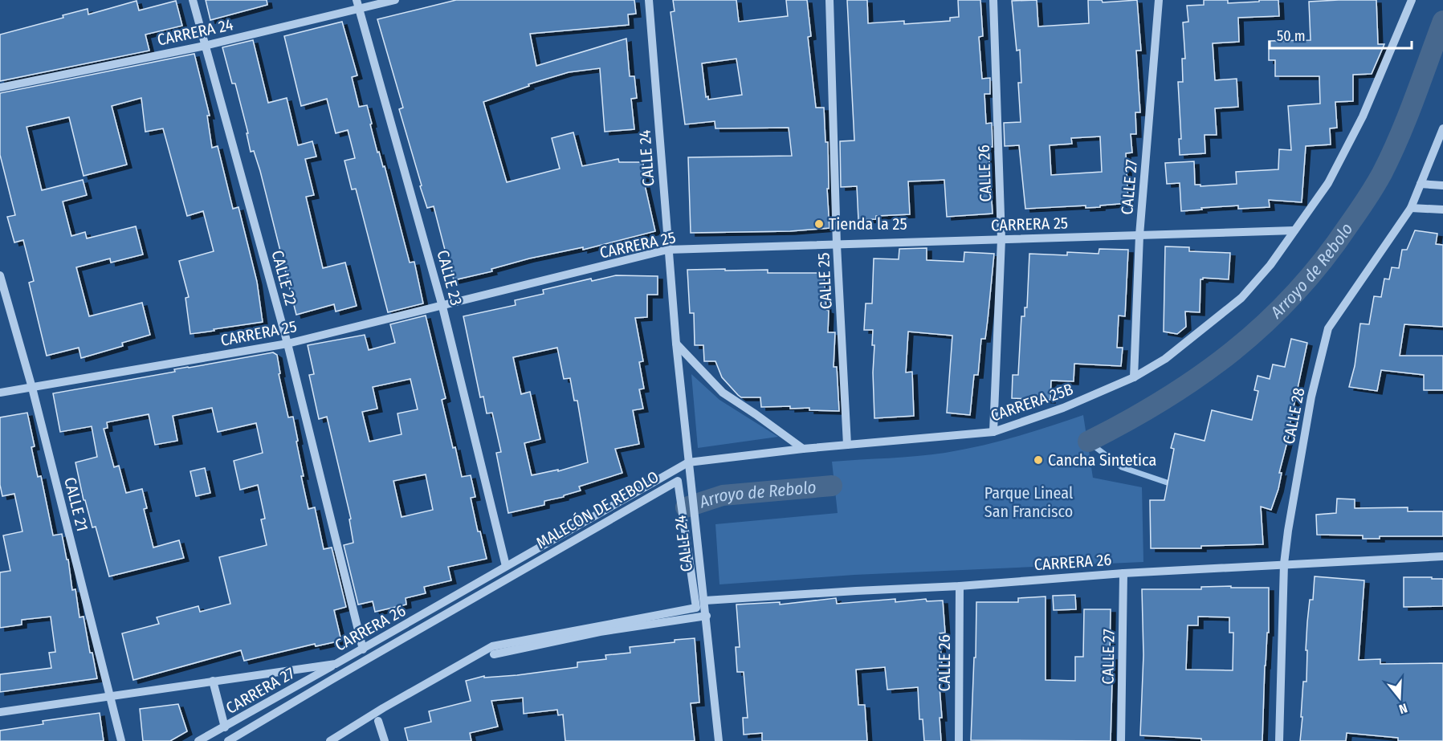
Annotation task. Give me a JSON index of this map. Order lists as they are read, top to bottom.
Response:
{
  "streets": {
    "street": [
      "CARRERA 24",
      "CALLE 24",
      "CALLE 26",
      "CALLE 27",
      "CARRERA 25",
      "CALLE 22",
      "CALLE 23",
      "CALLE 25",
      "CARRERA 25B",
      "CALLE 28",
      "CALLE 21",
      "MALECÓN DE REBOLO",
      "CARRERA 26",
      "CARRERA 27"
    ]
  },
  "crossings": [
    ["CARRERA 24", "CALLE 22"],
    ["CARRERA 24", "CALLE 23"],
    ["CALLE 24", "CARRERA 25"],
    ["CALLE 24", "CARRERA 25B"],
    ["CALLE 24", "CARRERA 26"],
    ["CALLE 26", "CARRERA 25"],
    ["CALLE 26", "CARRERA 25B"],
    ["CALLE 26", "CARRERA 26"],
    ["CALLE 27", "CARRERA 25"],
    ["CALLE 27", "CARRERA 25B"],
    ["CALLE 27", "CARRERA 26"],
    ["CARRERA 25", "CALLE 22"],
    ["CARRERA 25", "CALLE 23"],
    ["CARRERA 25", "CALLE 25"],
    ["CARRERA 25", "CARRERA 25B"],
    ["CARRERA 25", "CALLE 21"],
    ["CALLE 22", "CARRERA 26"],
    ["CALLE 23", "CARRERA 26"],
    ["CALLE 25", "CARRERA 25B"],
    ["CARRERA 25B", "CARRERA 26"],
    ["CALLE 28", "CARRERA 26"],
    ["CALLE 21", "CARRERA 26"],
    ["CARRERA 26", "CARRERA 27"]
  ],
  "water": ["Arroyo de Rebolo"],
  "parks": ["Parque Lineal San Francisco"],
  "places": ["Tienda la 25", "Cancha Sintetica"],
  "scale_bar": "50 m",
  "north": "bottom"
}
